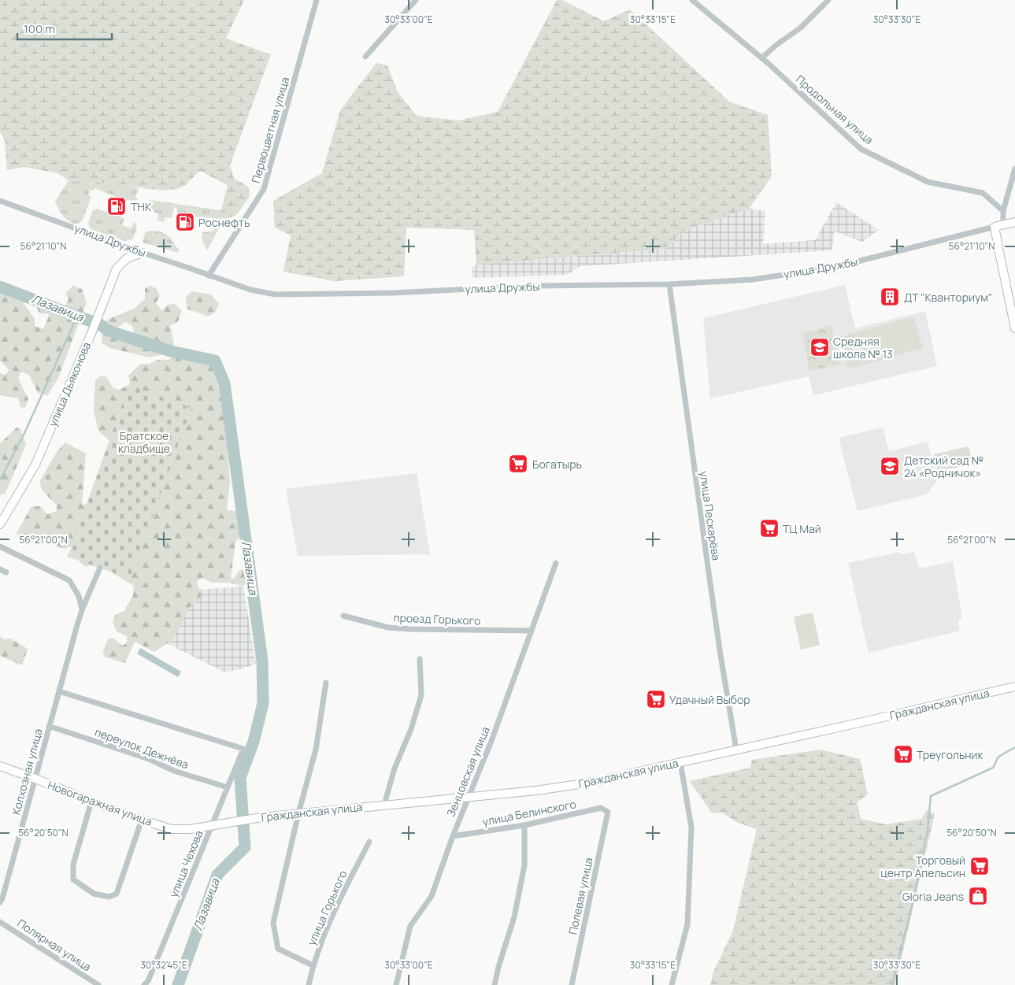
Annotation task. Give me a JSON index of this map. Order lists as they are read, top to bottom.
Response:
{
  "streets": {
    "main road": [
      "улица Дружбы",
      "улица Дьяконова",
      "Гражданская улица",
      "Новогаражная улица"
    ],
    "street": [
      "Продольная улица",
      "Первоцветная улица",
      "улица Пескарёва",
      "проезд Горького",
      "переулок Дежнёва",
      "Колхозная улица",
      "Зенцовская улица",
      "улица Белинского",
      "улица Чехова",
      "Полевая улица",
      "улица Горького",
      "Полярная улица"
    ]
  },
  "crossings": [
    ["Первоцветная улица", "улица Дружбы"],
    ["улица Дружбы", "улица Дьяконова"],
    ["улица Дружбы", "улица Пескарёва"],
    ["улица Пескарёва", "Гражданская улица"],
    ["проезд Горького", "Зенцовская улица"],
    ["Гражданская улица", "Зенцовская улица"],
    ["Гражданская улица", "Новогаражная улица"],
    ["Гражданская улица", "улица Чехова"],
    ["переулок Дежнёва", "Колхозная улица"],
    ["переулок Дежнёва", "улица Чехова"],
    ["Колхозная улица", "Новогаражная улица"],
    ["Колхозная улица", "улица Чехова"],
    ["Зенцовская улица", "улица Белинского"],
    ["Новогаражная улица", "улица Чехова"],
    ["улица Белинского", "Полевая улица"]
  ],
  "water": ["Лазавица"],
  "parks": ["Братское кладбище"],
  "places": {
    "fuel station": ["ТНК", "Роснефть"],
    "building": ["ДТ \"Кванториум\""],
    "school or university": ["Средняя школа № 13", "Детский сад № 24 «Родничок»"],
    "supermarket": [
      "Богатырь",
      "ТЦ Май",
      "Удачный Выбор",
      "Треугольник",
      "Торговый центр Апельсин"
    ],
    "shop": ["Gloria Jeans"]
  },
  "scale_bar": "100 m",
  "coordinates": [
    "30°33'00\"E",
    "30°33'15\"E",
    "30°33'30\"E",
    "56°21'10\"N",
    "56°21'00\"N",
    "56°20'50\"N",
    "30°32'45\"E"
  ]
}
